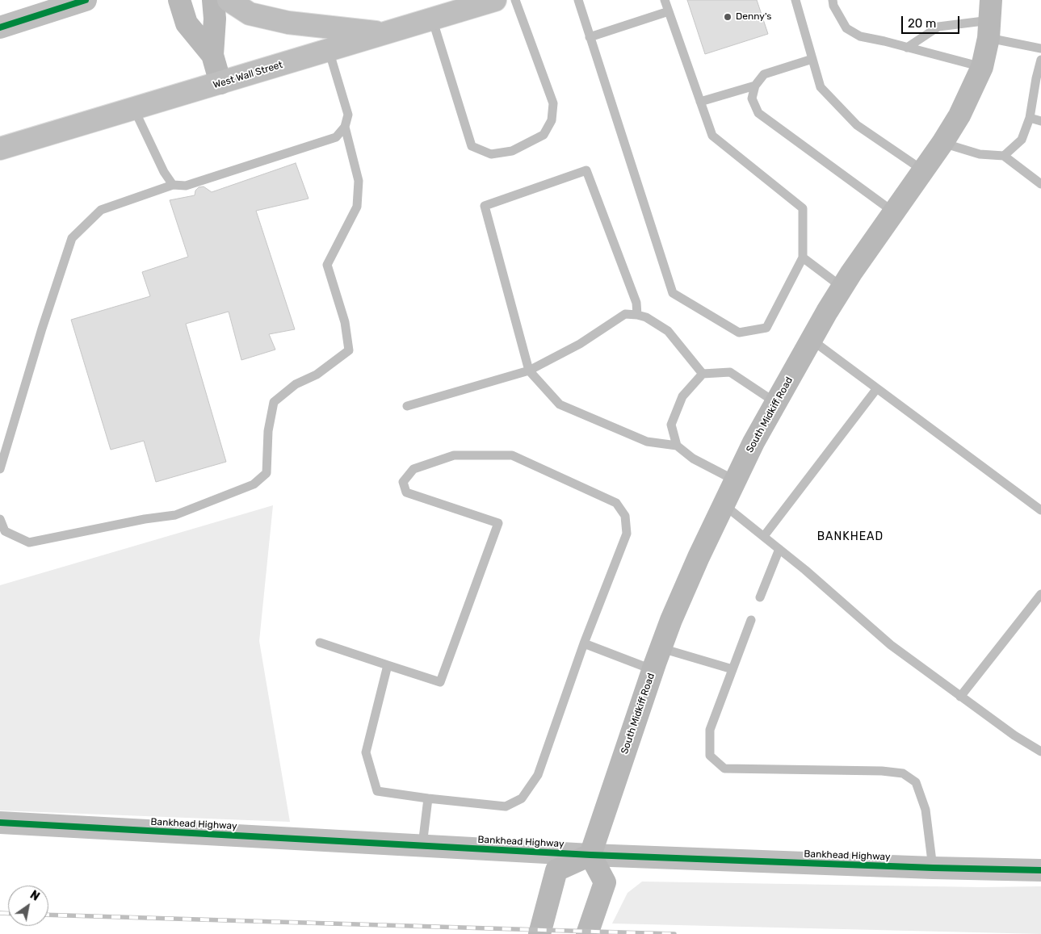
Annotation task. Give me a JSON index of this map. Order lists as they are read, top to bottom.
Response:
{
  "streets": {
    "main road": ["South Midkiff Road"],
    "street": ["West Wall Street", "Bankhead Highway"]
  },
  "crossings": [
    ["South Midkiff Road", "Bankhead Highway"]
  ],
  "districts": ["BANKHEAD"],
  "places": ["Denny's"],
  "scale_bar": "20 m",
  "north": "top right"
}
